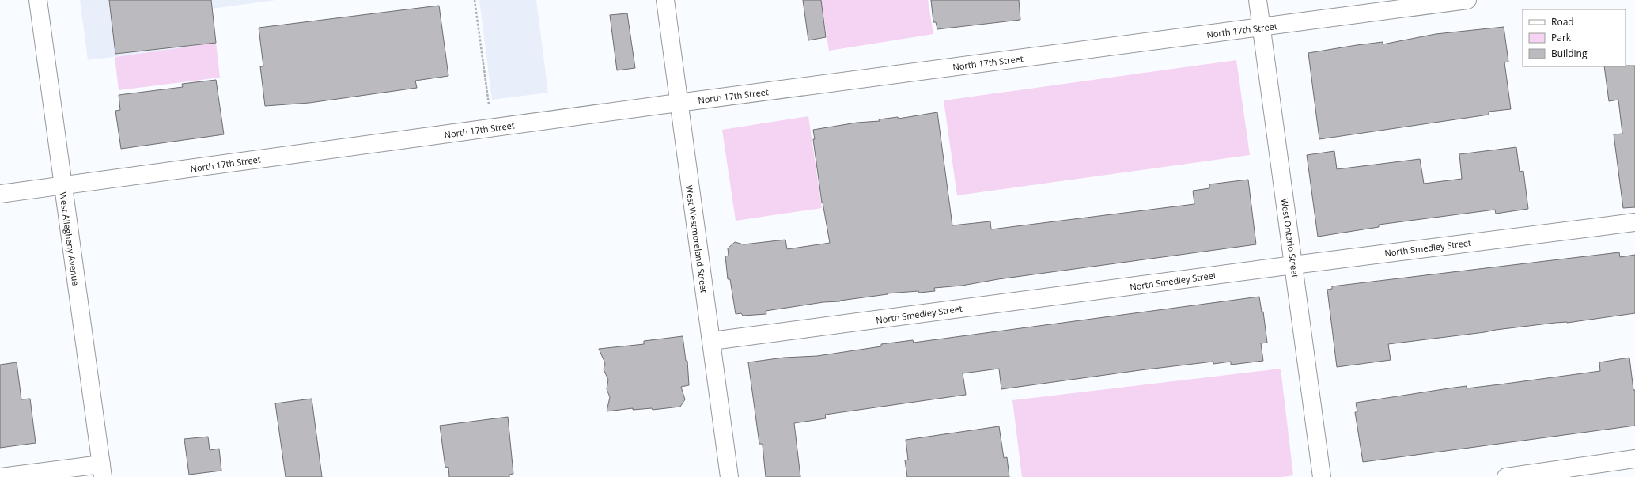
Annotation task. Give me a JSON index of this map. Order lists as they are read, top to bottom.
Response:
{
  "streets": {
    "street": [
      "North 17th Street",
      "West Ontario Street",
      "West Allegheny Avenue",
      "West Westmoreland Street",
      "North Smedley Street"
    ]
  },
  "crossings": [
    ["North 17th Street", "West Ontario Street"],
    ["North 17th Street", "West Allegheny Avenue"],
    ["North 17th Street", "West Westmoreland Street"],
    ["West Ontario Street", "North Smedley Street"],
    ["West Westmoreland Street", "North Smedley Street"]
  ],
  "legend": ["Road", "Park", "Building"]
}
